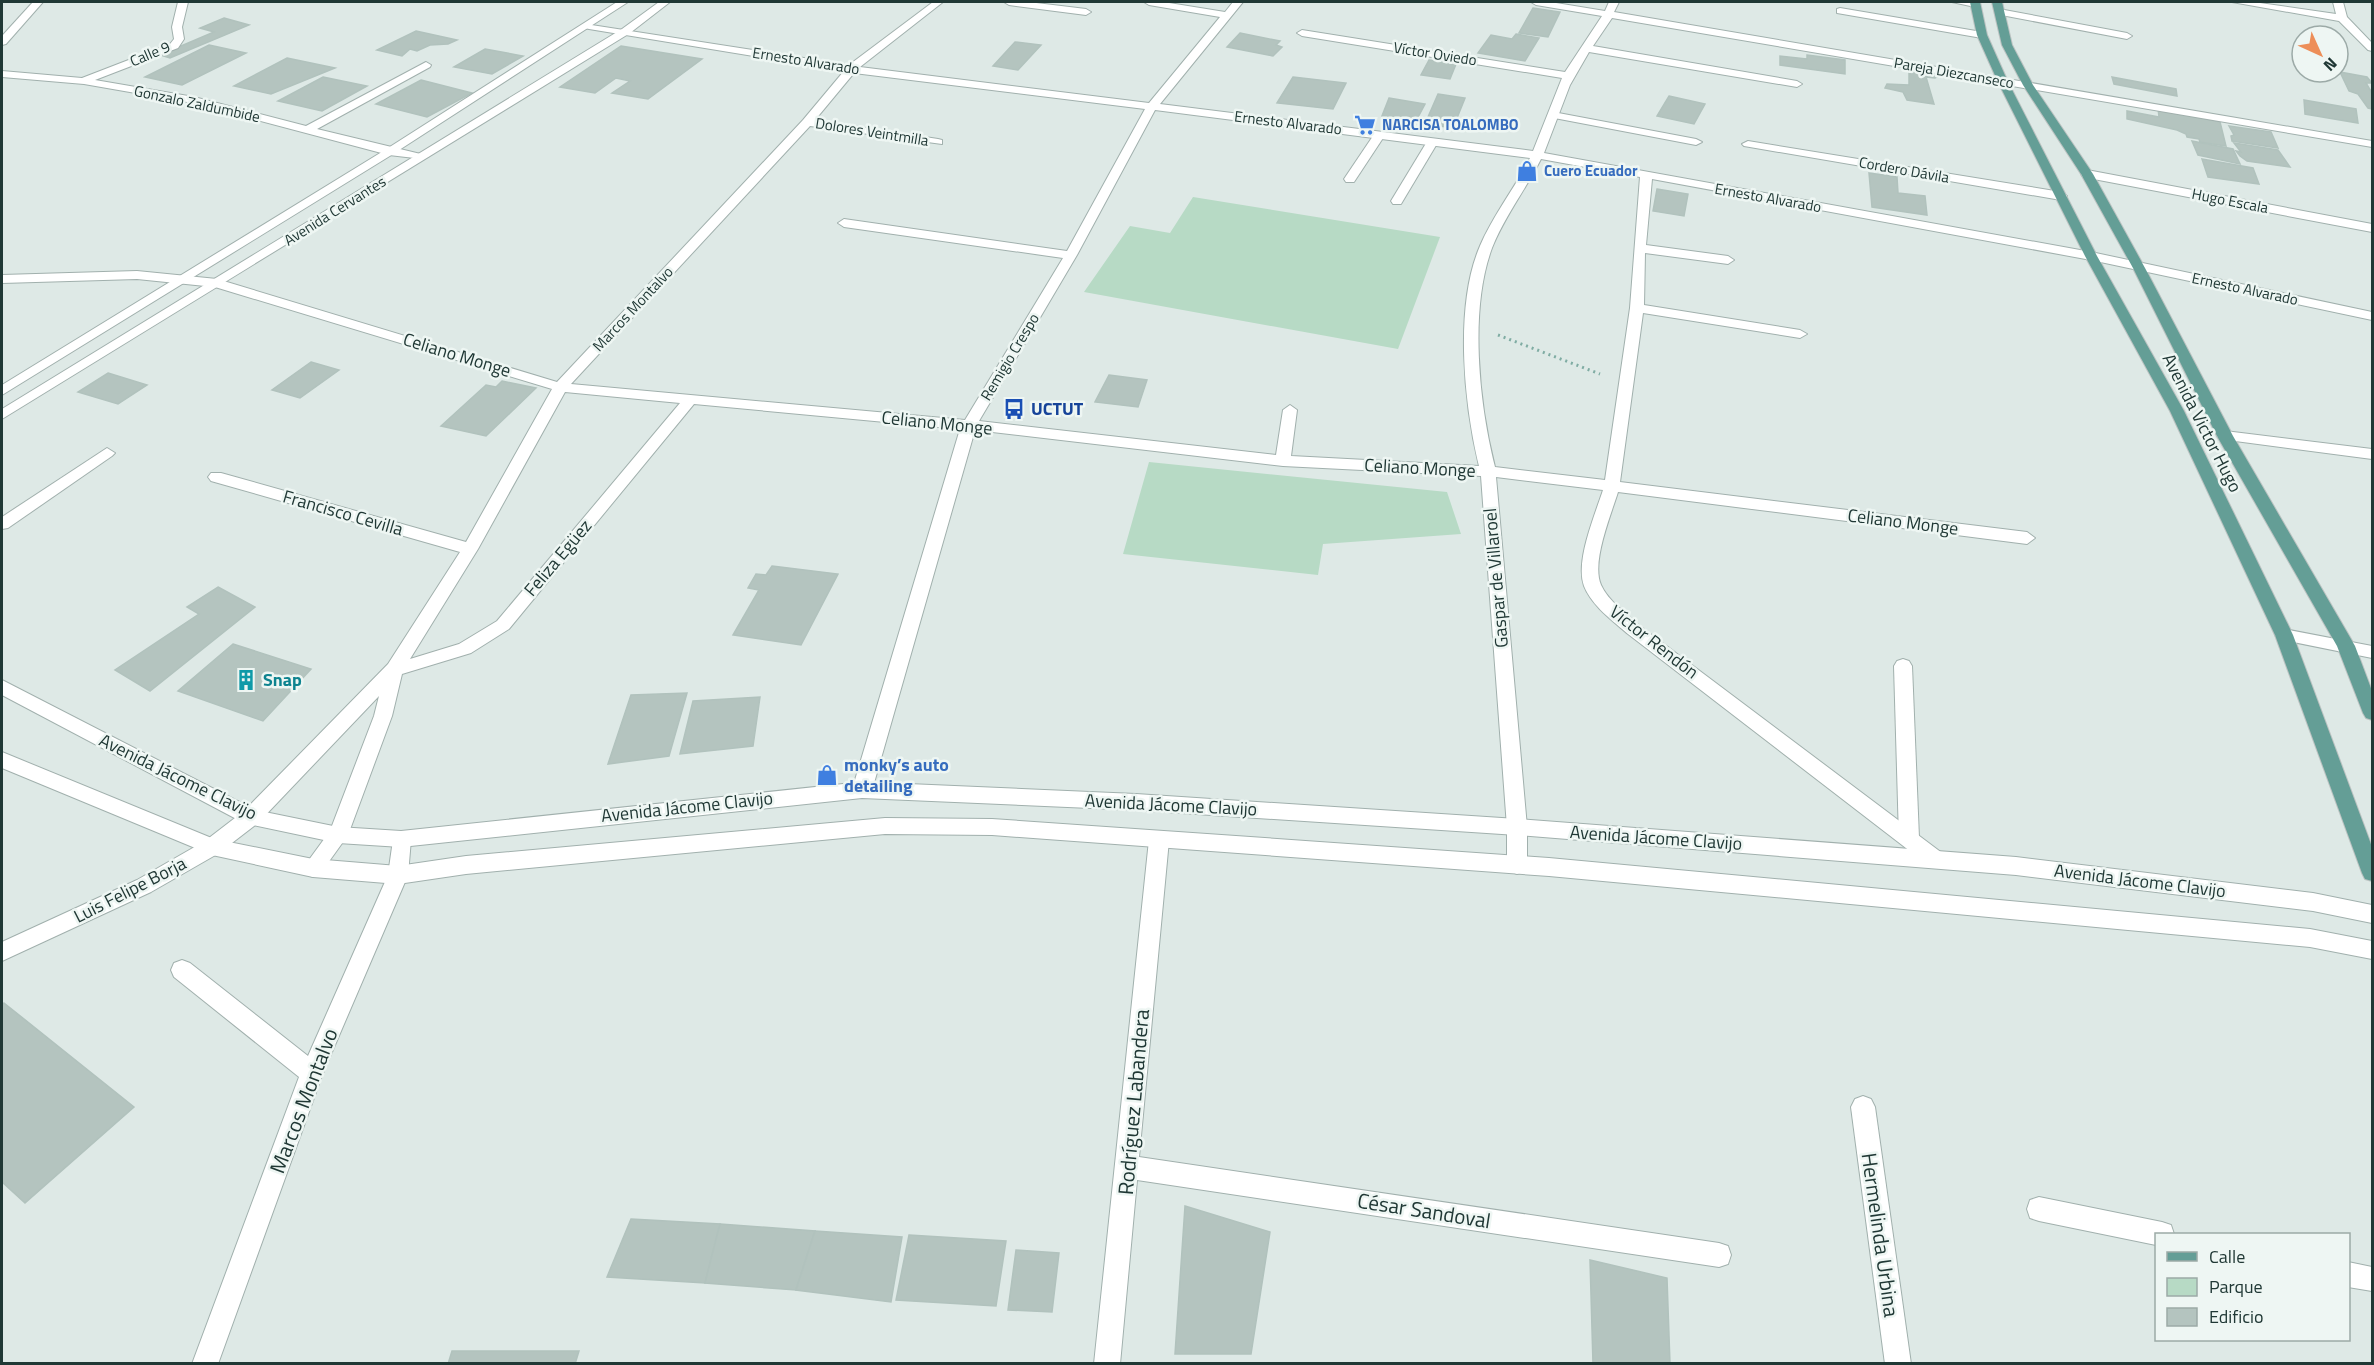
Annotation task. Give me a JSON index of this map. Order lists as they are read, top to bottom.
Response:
{
  "streets": {
    "main road": ["Avenida Victor Hugo"],
    "street": [
      "Calle 9",
      "Víctor Oviedo",
      "Ernesto Alvarado",
      "Pareja Diezcanseco",
      "Gonzalo Zaldumbide",
      "Dolores Veintmilla",
      "Cordero Dávila",
      "Hugo Escala",
      "Avenida Cervantes",
      "Marcos Montalvo",
      "Celiano Monge",
      "Remigio Crespo",
      "Francisco Cevilla",
      "Feliza Egüez",
      "Gaspar de Villaroel",
      "Víctor Rendón",
      "Avenida Jácome Clavijo",
      "Luis Felipe Borja",
      "Rodríguez Labandera",
      "César Sandoval",
      "Hermelinda Urbina"
    ]
  },
  "crossings": [
    ["Calle 9", "Gonzalo Zaldumbide"],
    ["Víctor Oviedo", "Gaspar de Villaroel"],
    ["Ernesto Alvarado", "Avenida Cervantes"],
    ["Ernesto Alvarado", "Marcos Montalvo"],
    ["Ernesto Alvarado", "Remigio Crespo"],
    ["Ernesto Alvarado", "Avenida Victor Hugo"],
    ["Ernesto Alvarado", "Gaspar de Villaroel"],
    ["Ernesto Alvarado", "Víctor Rendón"],
    ["Pareja Diezcanseco", "Avenida Victor Hugo"],
    ["Pareja Diezcanseco", "Gaspar de Villaroel"],
    ["Gonzalo Zaldumbide", "Avenida Cervantes"],
    ["Dolores Veintmilla", "Marcos Montalvo"],
    ["Cordero Dávila", "Avenida Victor Hugo"],
    ["Hugo Escala", "Avenida Victor Hugo"],
    ["Avenida Cervantes", "Celiano Monge"],
    ["Marcos Montalvo", "Celiano Monge"],
    ["Marcos Montalvo", "Francisco Cevilla"],
    ["Marcos Montalvo", "Feliza Egüez"],
    ["Marcos Montalvo", "Avenida Jácome Clavijo"],
    ["Marcos Montalvo", "Luis Felipe Borja"],
    ["Celiano Monge", "Remigio Crespo"],
    ["Celiano Monge", "Feliza Egüez"],
    ["Celiano Monge", "Gaspar de Villaroel"],
    ["Celiano Monge", "Víctor Rendón"],
    ["Remigio Crespo", "Avenida Jácome Clavijo"],
    ["Gaspar de Villaroel", "Avenida Jácome Clavijo"],
    ["Víctor Rendón", "Avenida Jácome Clavijo"],
    ["Avenida Jácome Clavijo", "Luis Felipe Borja"],
    ["Avenida Jácome Clavijo", "Rodríguez Labandera"],
    ["Rodríguez Labandera", "César Sandoval"]
  ],
  "places": {
    "supermarket": ["NARCISA TOALOMBO"],
    "shop": ["Cuero Ecuador", "monky’s auto detailing"],
    "bus stop": ["UCTUT"],
    "building": ["Snap"]
  },
  "legend": ["Calle", "Parque", "Edificio"],
  "north": "bottom right"
}
